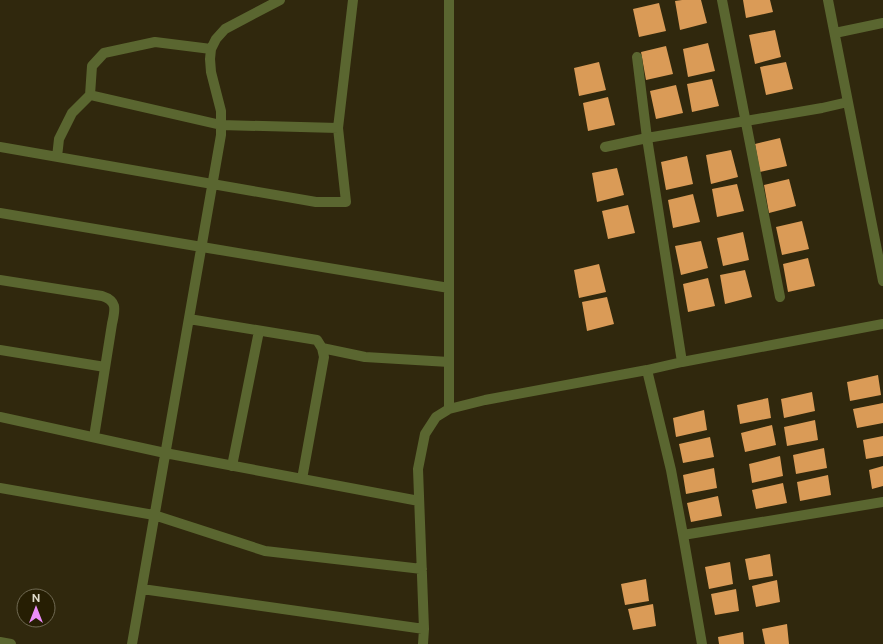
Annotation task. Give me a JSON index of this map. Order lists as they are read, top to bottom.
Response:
{
  "north": "top"
}
